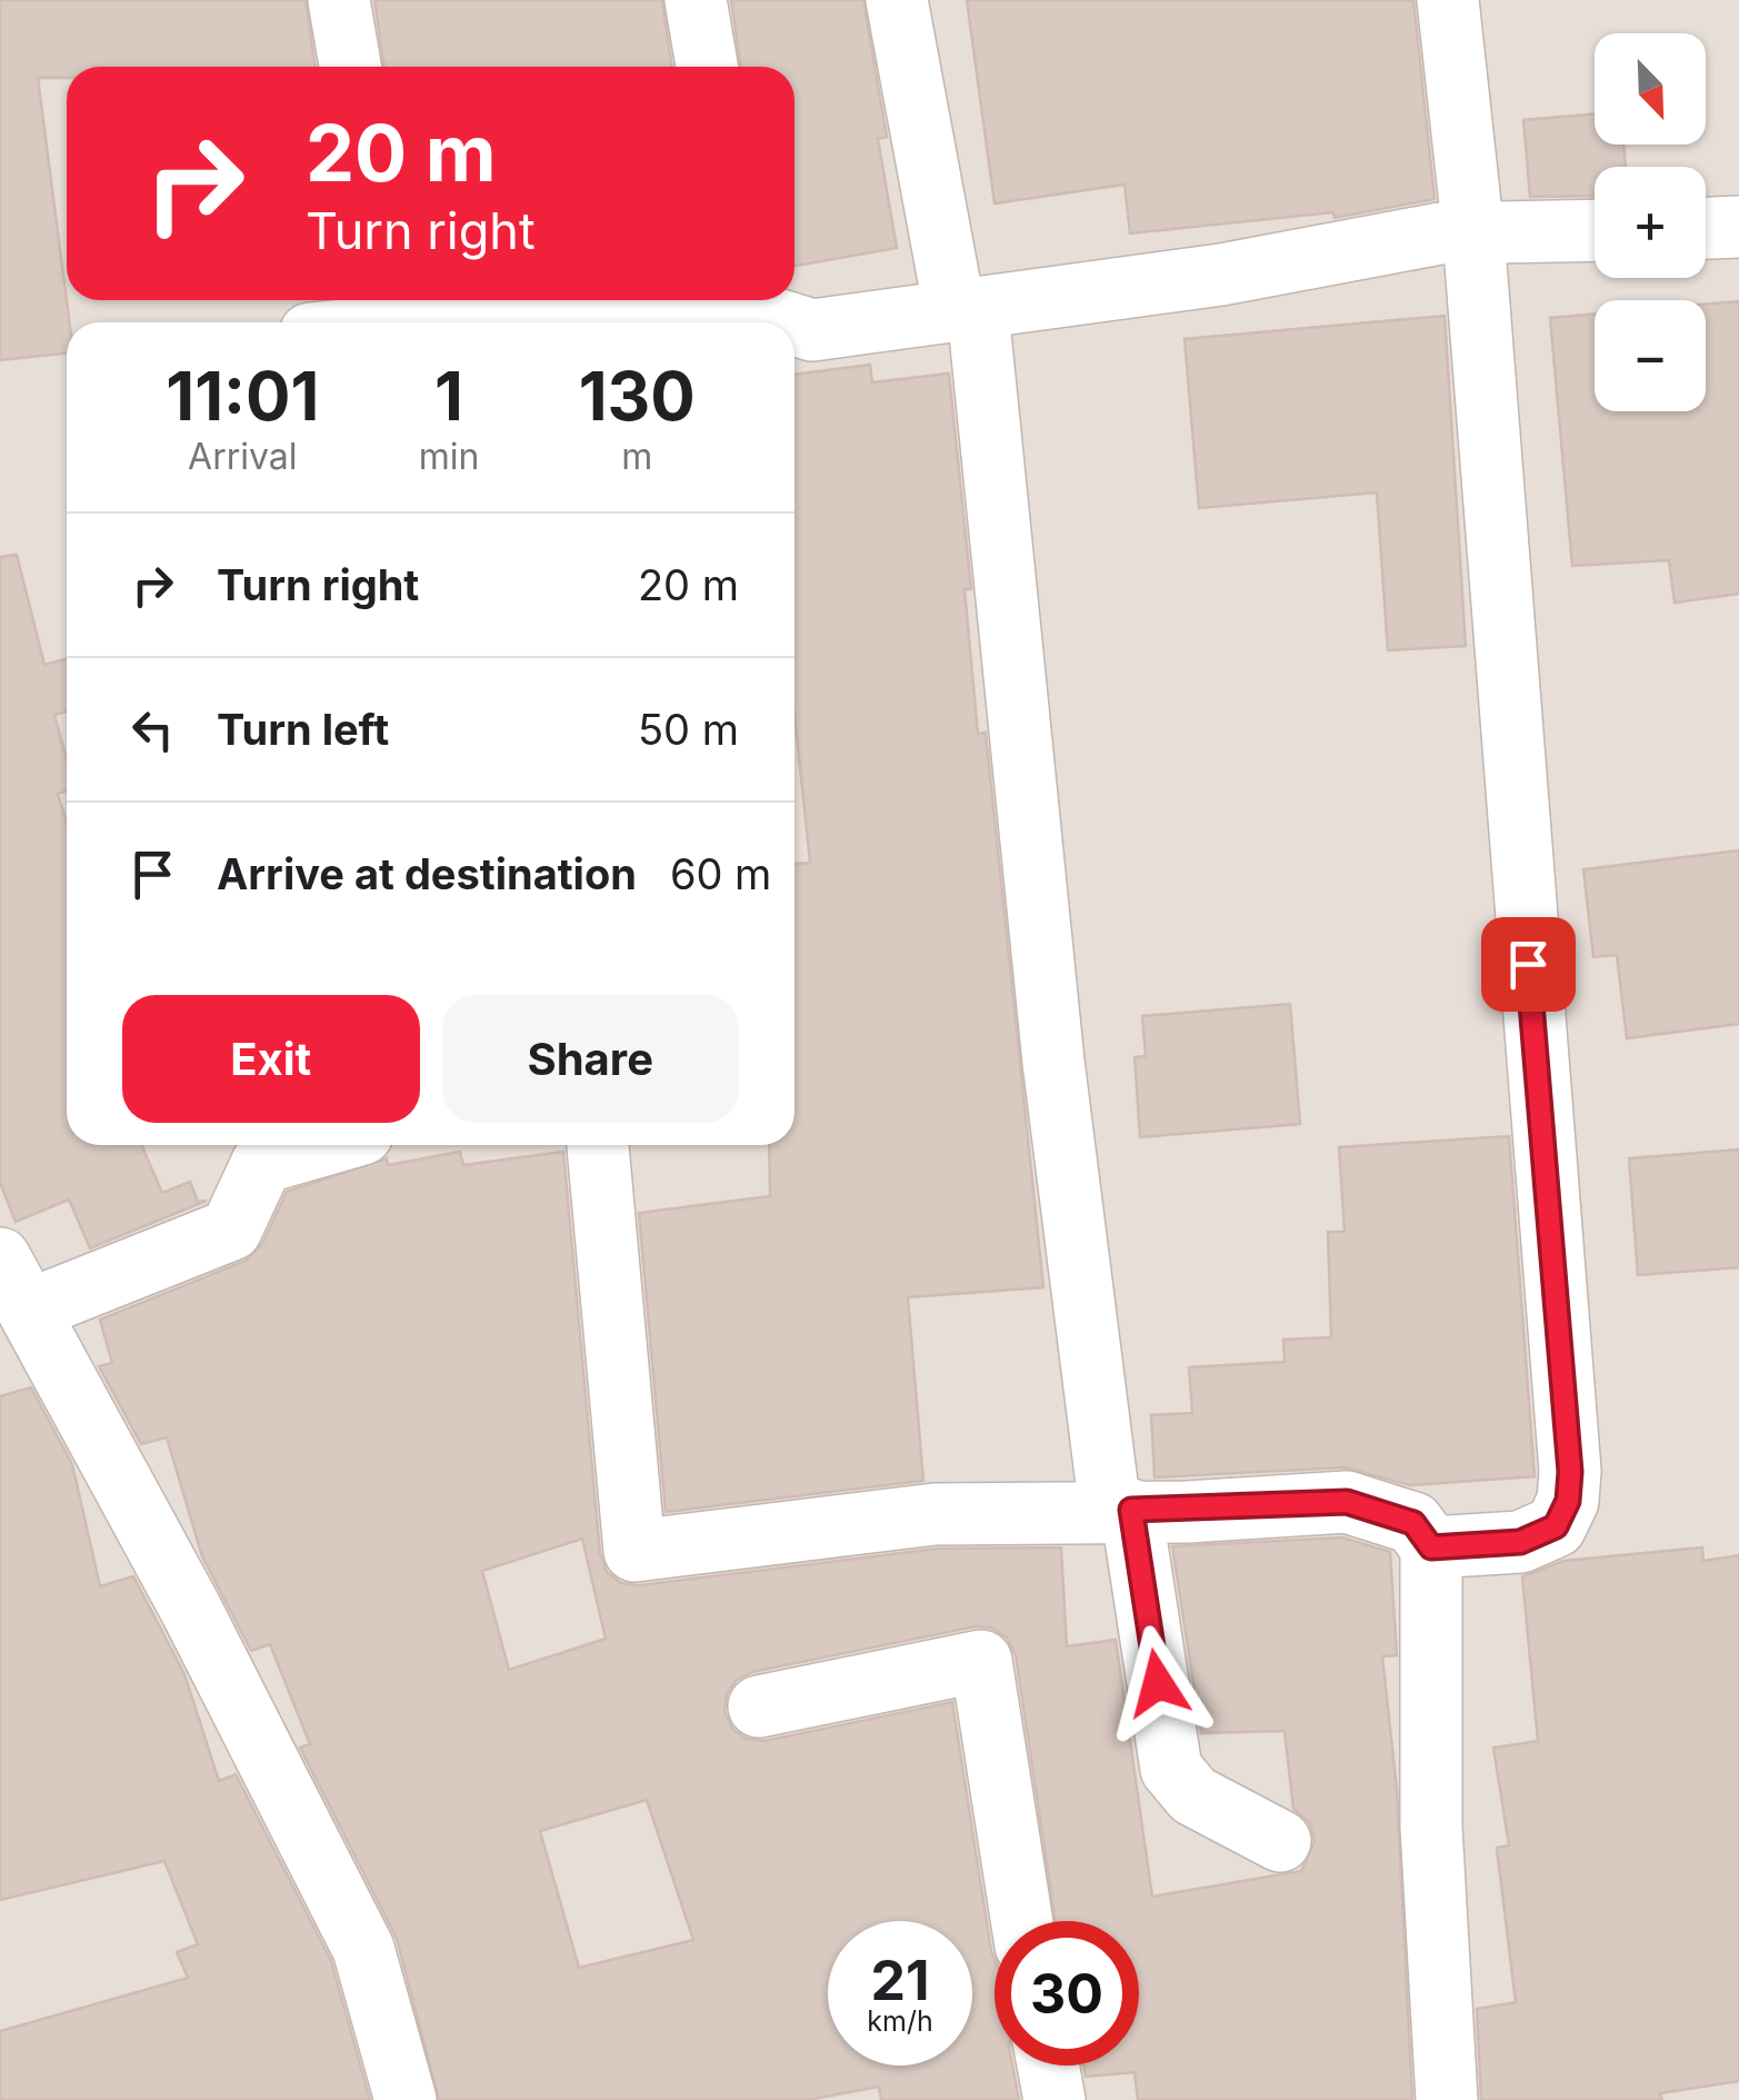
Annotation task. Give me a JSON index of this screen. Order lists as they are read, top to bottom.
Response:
{
  "north": "bottom right",
  "page": {
    "map_buttons": ["+", "−"],
    "turn": ["20 m", "Turn right"],
    "eta": [
      "11:01",
      "Arrival",
      "1",
      "min",
      "130",
      "m"
    ],
    "list": [
      {
        "name": "Turn right",
        "value": "20 m"
      },
      {
        "name": "Turn left",
        "value": "50 m"
      },
      {
        "name": "Arrive at destination",
        "value": "60 m"
      }
    ],
    "buttons": ["Exit", "Share"],
    "speed": "21 km/h",
    "limit": "30"
  }
}
